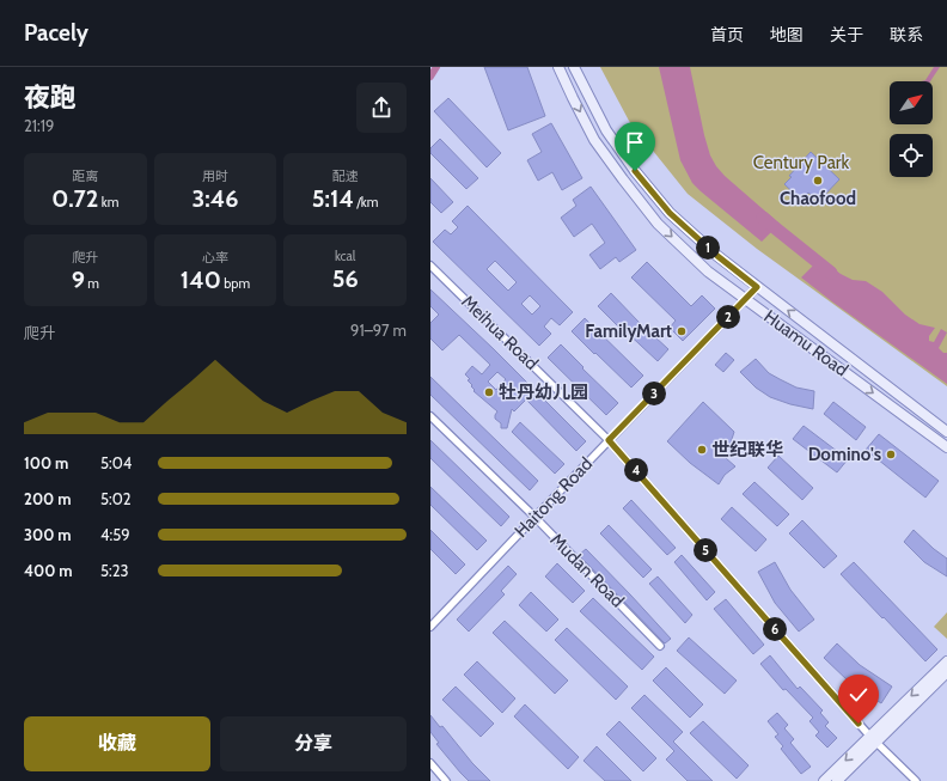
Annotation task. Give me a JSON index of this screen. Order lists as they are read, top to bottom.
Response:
{
  "streets": {
    "main road": ["Huamu Road"],
    "street": ["Meihua Road", "Haitong Road", "Mudan Road"]
  },
  "crossings": [
    ["Meihua Road", "Haitong Road"],
    ["Huamu Road", "Haitong Road"],
    ["Haitong Road", "Mudan Road"]
  ],
  "parks": ["Century Park"],
  "places": [
    "Chaofood",
    "FamilyMart",
    "牡丹幼儿园",
    "世纪联华",
    "Domino's"
  ],
  "north": "top right",
  "page": {
    "header": "Pacely",
    "nav": [
      "首页",
      "地图",
      "关于",
      "联系"
    ],
    "heading": ["夜跑", "21:19"],
    "stats": [
      ["距离", "0.72 km"],
      ["用时", "3:46"],
      ["配速", "5:14 /km"],
      ["爬升", "9 m"],
      ["心率", "140 bpm"],
      ["kcal", "56"]
    ],
    "pins": [
      "1",
      "2",
      "3",
      "4",
      "5",
      "6"
    ],
    "chart": ["爬升", "91–97 m"],
    "list": [
      {
        "name": "100 m",
        "note": "5:04"
      },
      {
        "name": "200 m",
        "note": "5:02"
      },
      {
        "name": "300 m",
        "note": "4:59"
      },
      {
        "name": "400 m",
        "note": "5:23"
      }
    ],
    "buttons": ["收藏", "分享"]
  }
}
